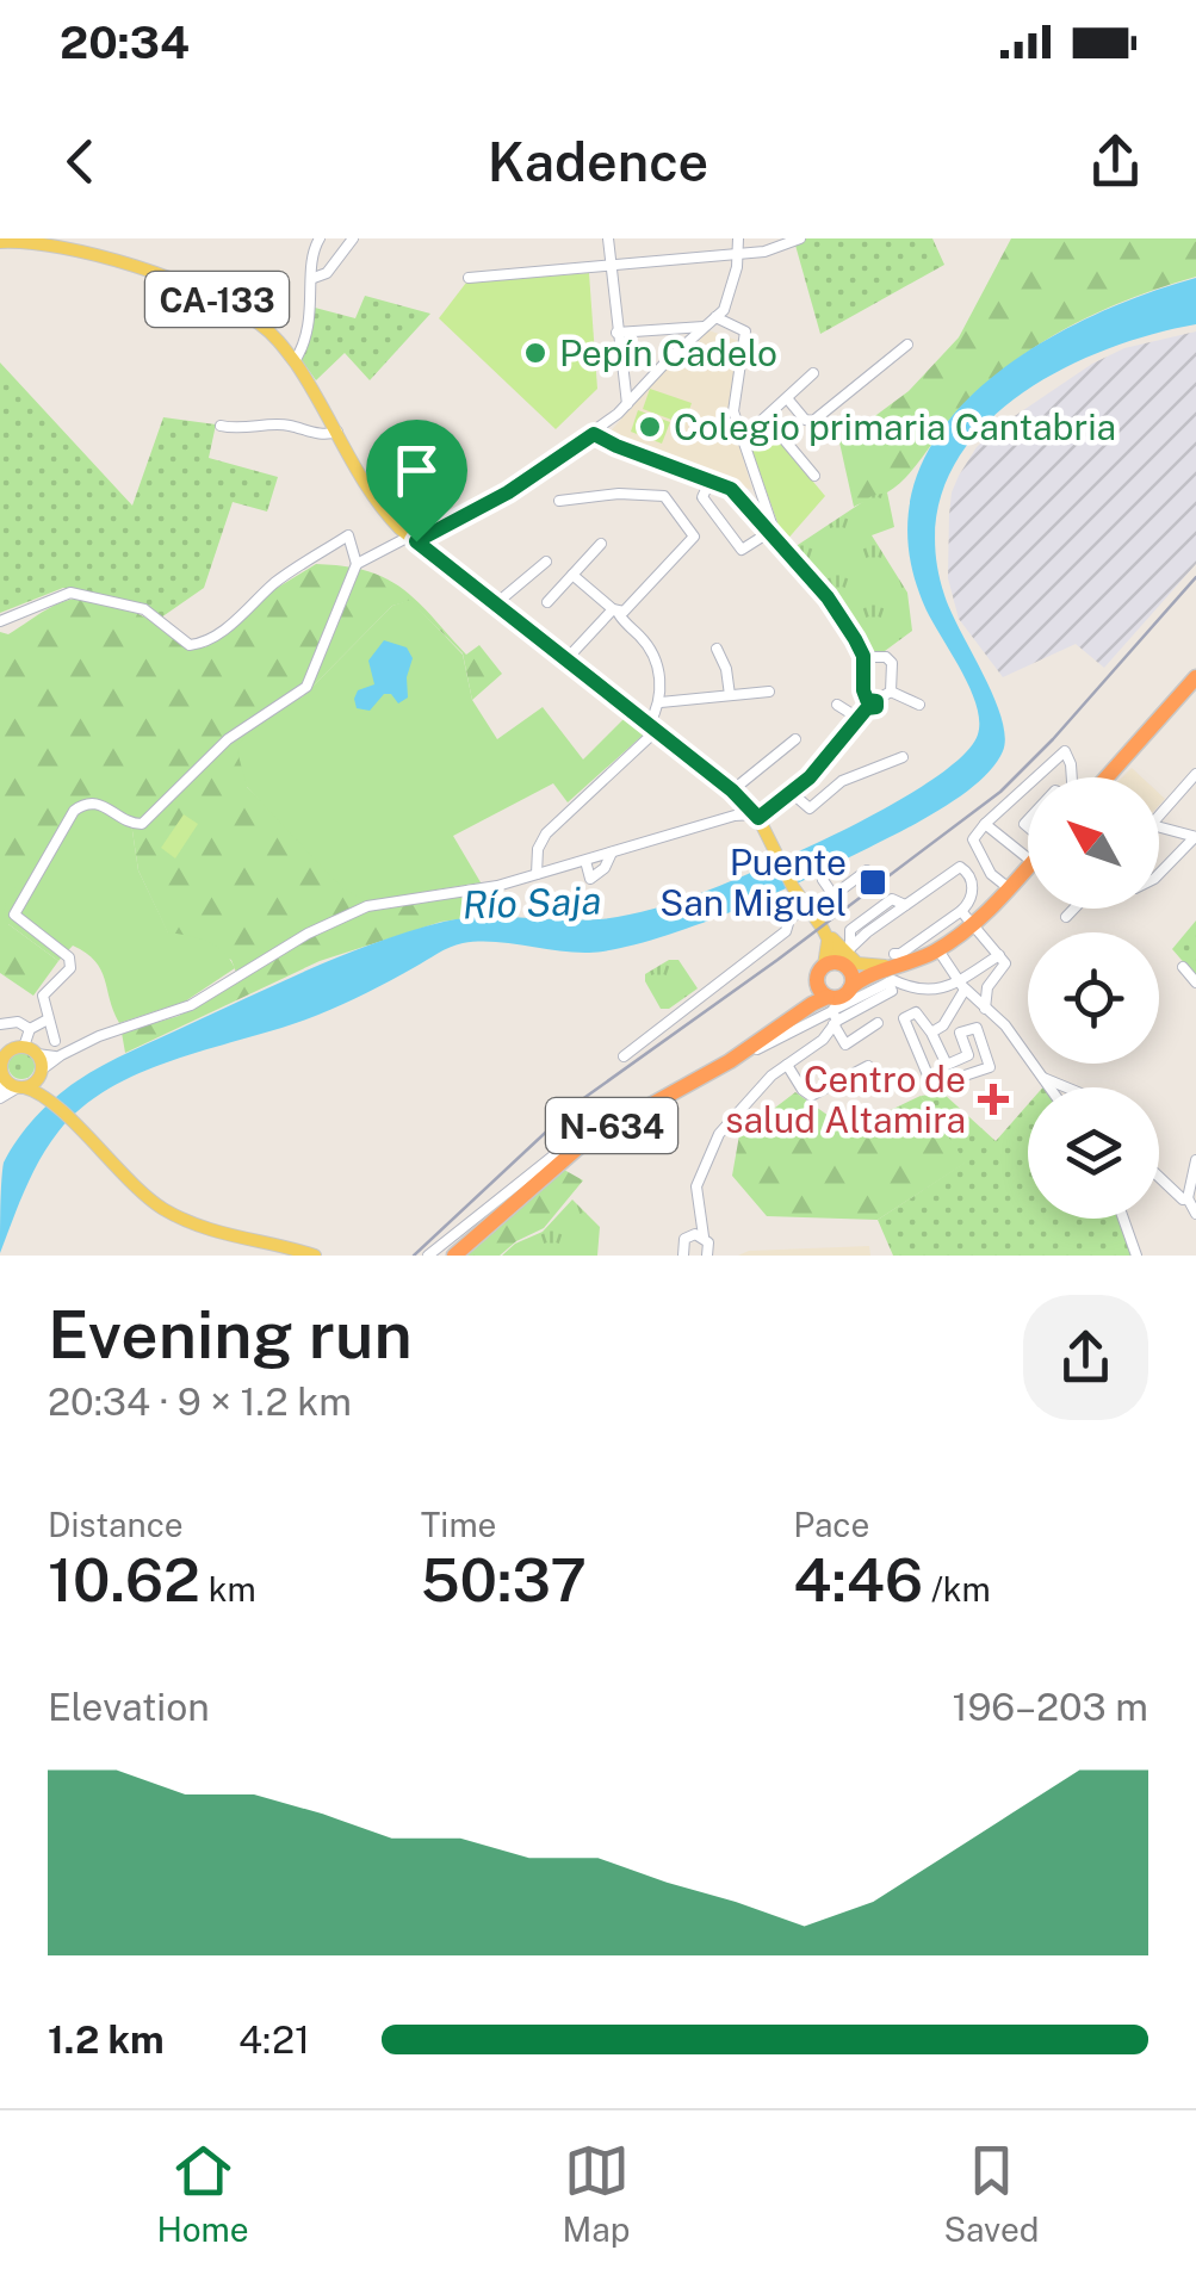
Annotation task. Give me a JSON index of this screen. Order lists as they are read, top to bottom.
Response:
{
  "streets": {
    "highway": ["N-634"],
    "main road": ["CA-133"]
  },
  "water": ["Río Saja"],
  "places": {
    "other": ["Pepín Cadelo", "Colegio primaria Cantabria"],
    "transit": ["Puente San Miguel"],
    "health": ["Centro de salud Altamira"]
  },
  "north": "top left",
  "page": {
    "status": "20:34",
    "header": "Kadence",
    "heading": ["Evening run", "20:34 · 9 × 1.2 km"],
    "stats": [
      ["Distance", "10.62 km"],
      ["Time", "50:37"],
      ["Pace", "4:46 /km"]
    ],
    "chart": ["Elevation", "196–203 m"],
    "list": [
      {
        "name": "1.2 km",
        "note": "4:21"
      }
    ],
    "tabs": ["Home", "Map", "Saved"]
  }
}
